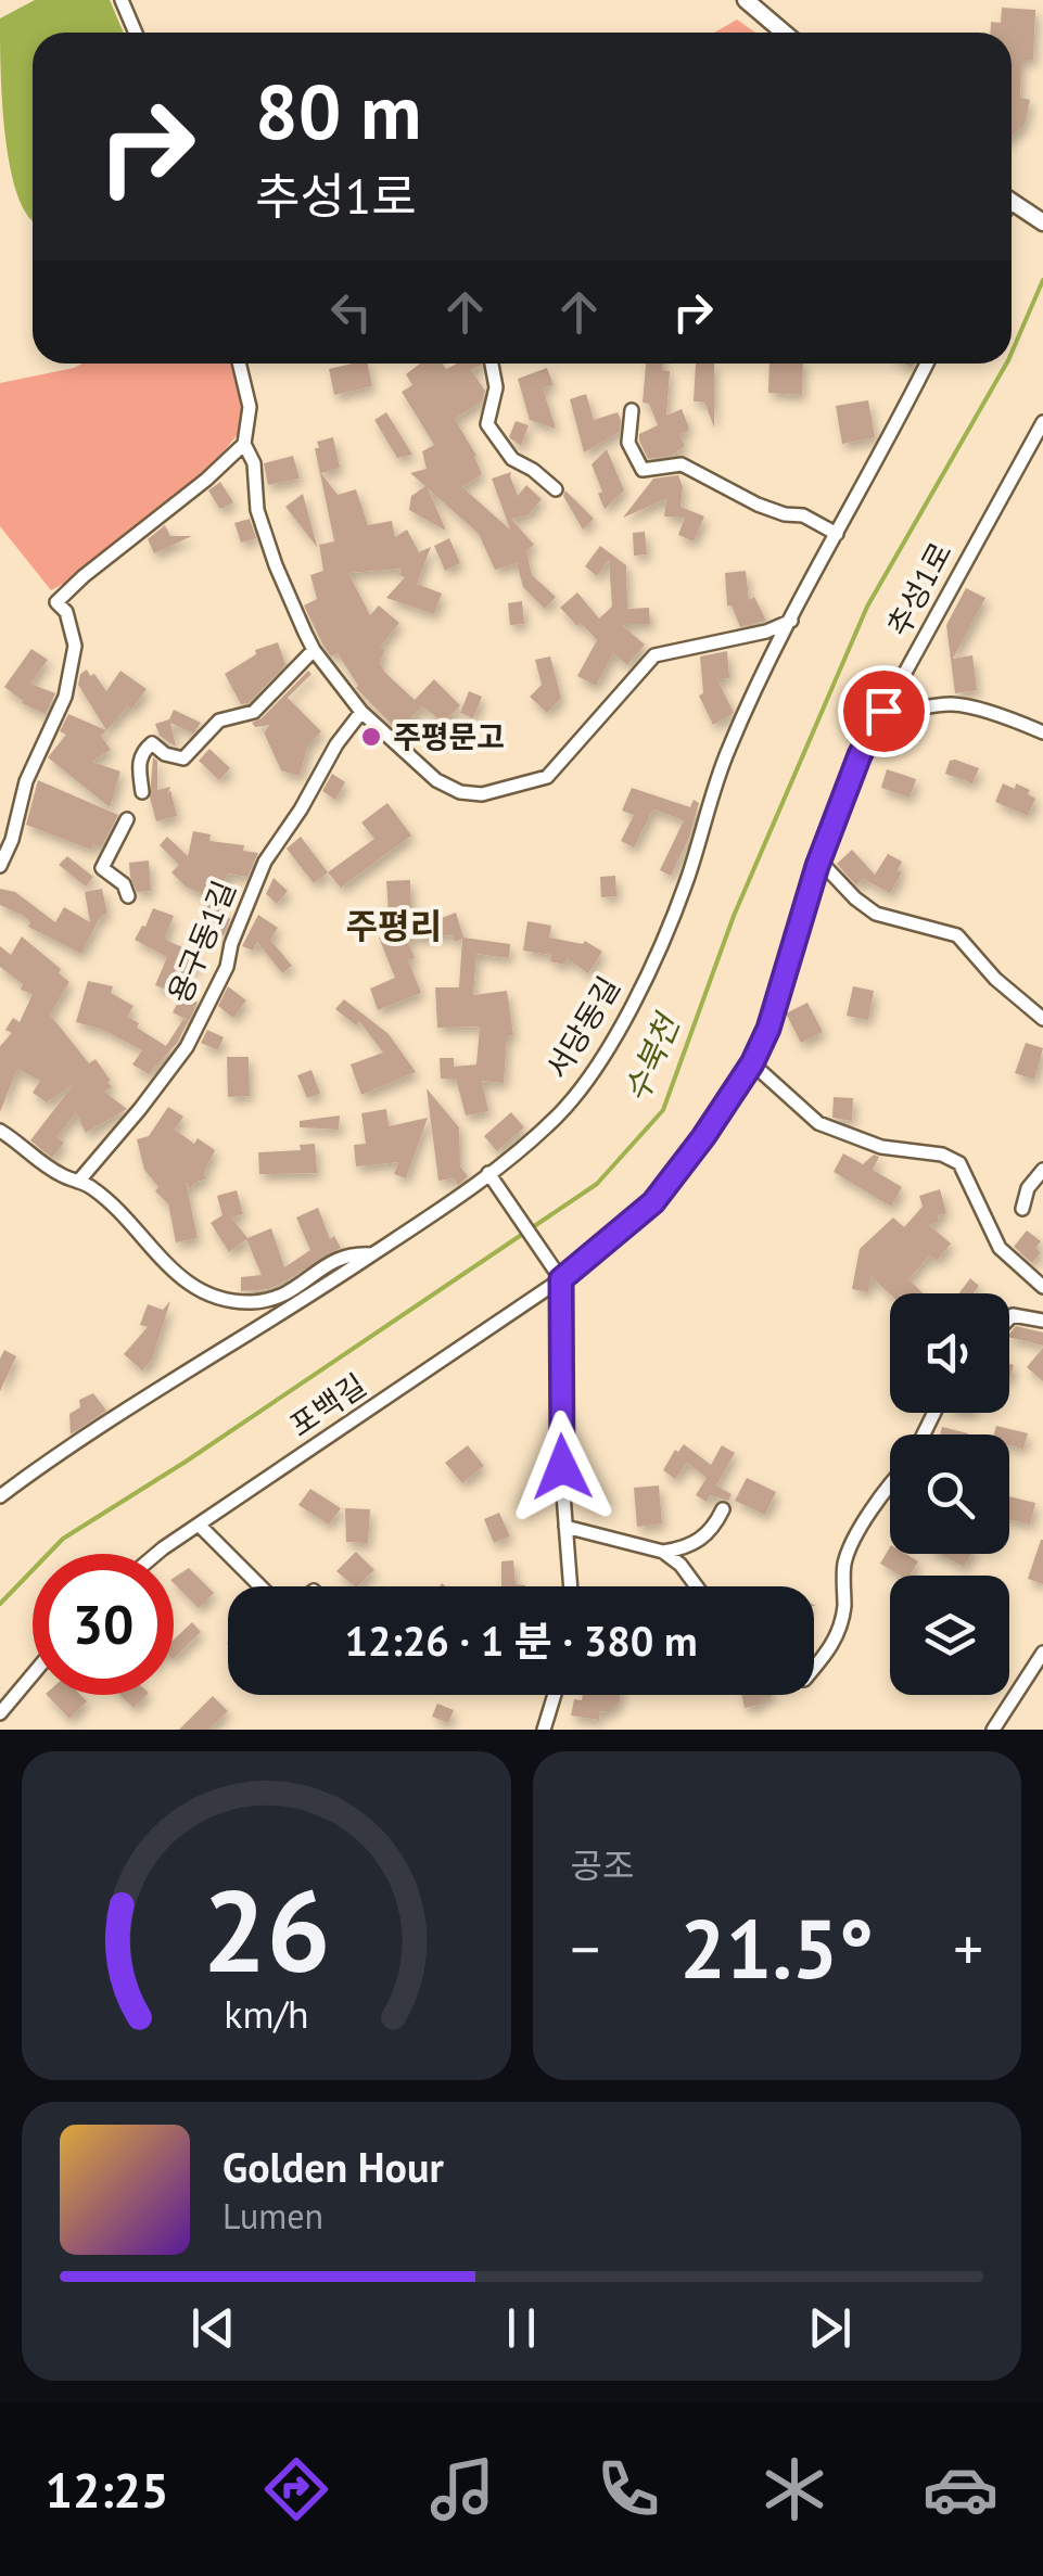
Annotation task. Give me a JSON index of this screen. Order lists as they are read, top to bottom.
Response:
{
  "streets": {
    "street": [
      "추성1로",
      "용구동1길",
      "서당동길",
      "포백길"
    ]
  },
  "crossings": [
    ["추성1로", "포백길"]
  ],
  "districts": ["주평리"],
  "water": ["수북천"],
  "places": ["주평문고"],
  "page": {
    "turn": ["80 m", "추성1로"],
    "limit": "30",
    "trip": "12:26 · 1 분 · 380 m",
    "tile": "공조",
    "heat": ["−", "21.5°", "+"],
    "song": ["Golden Hour", "Lumen"],
    "tabs": "12:25",
    "gauge": ["26", "km/h"]
  }
}
